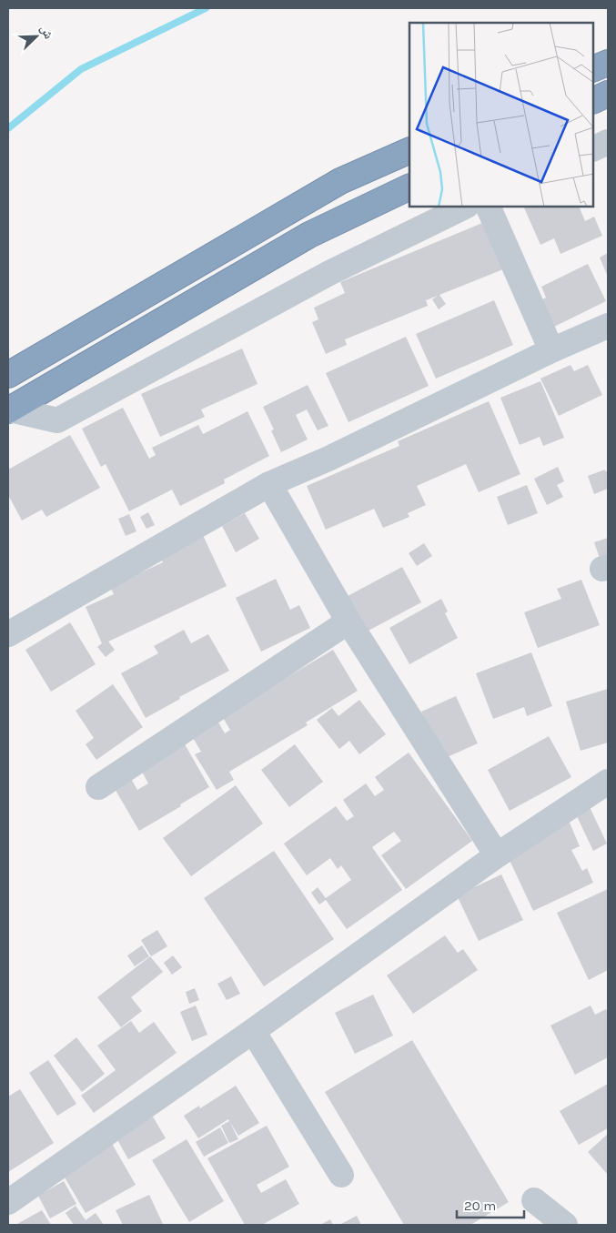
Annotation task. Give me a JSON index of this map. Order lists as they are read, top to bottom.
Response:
{
  "scale_bar": "20 m",
  "north": "top right"
}
